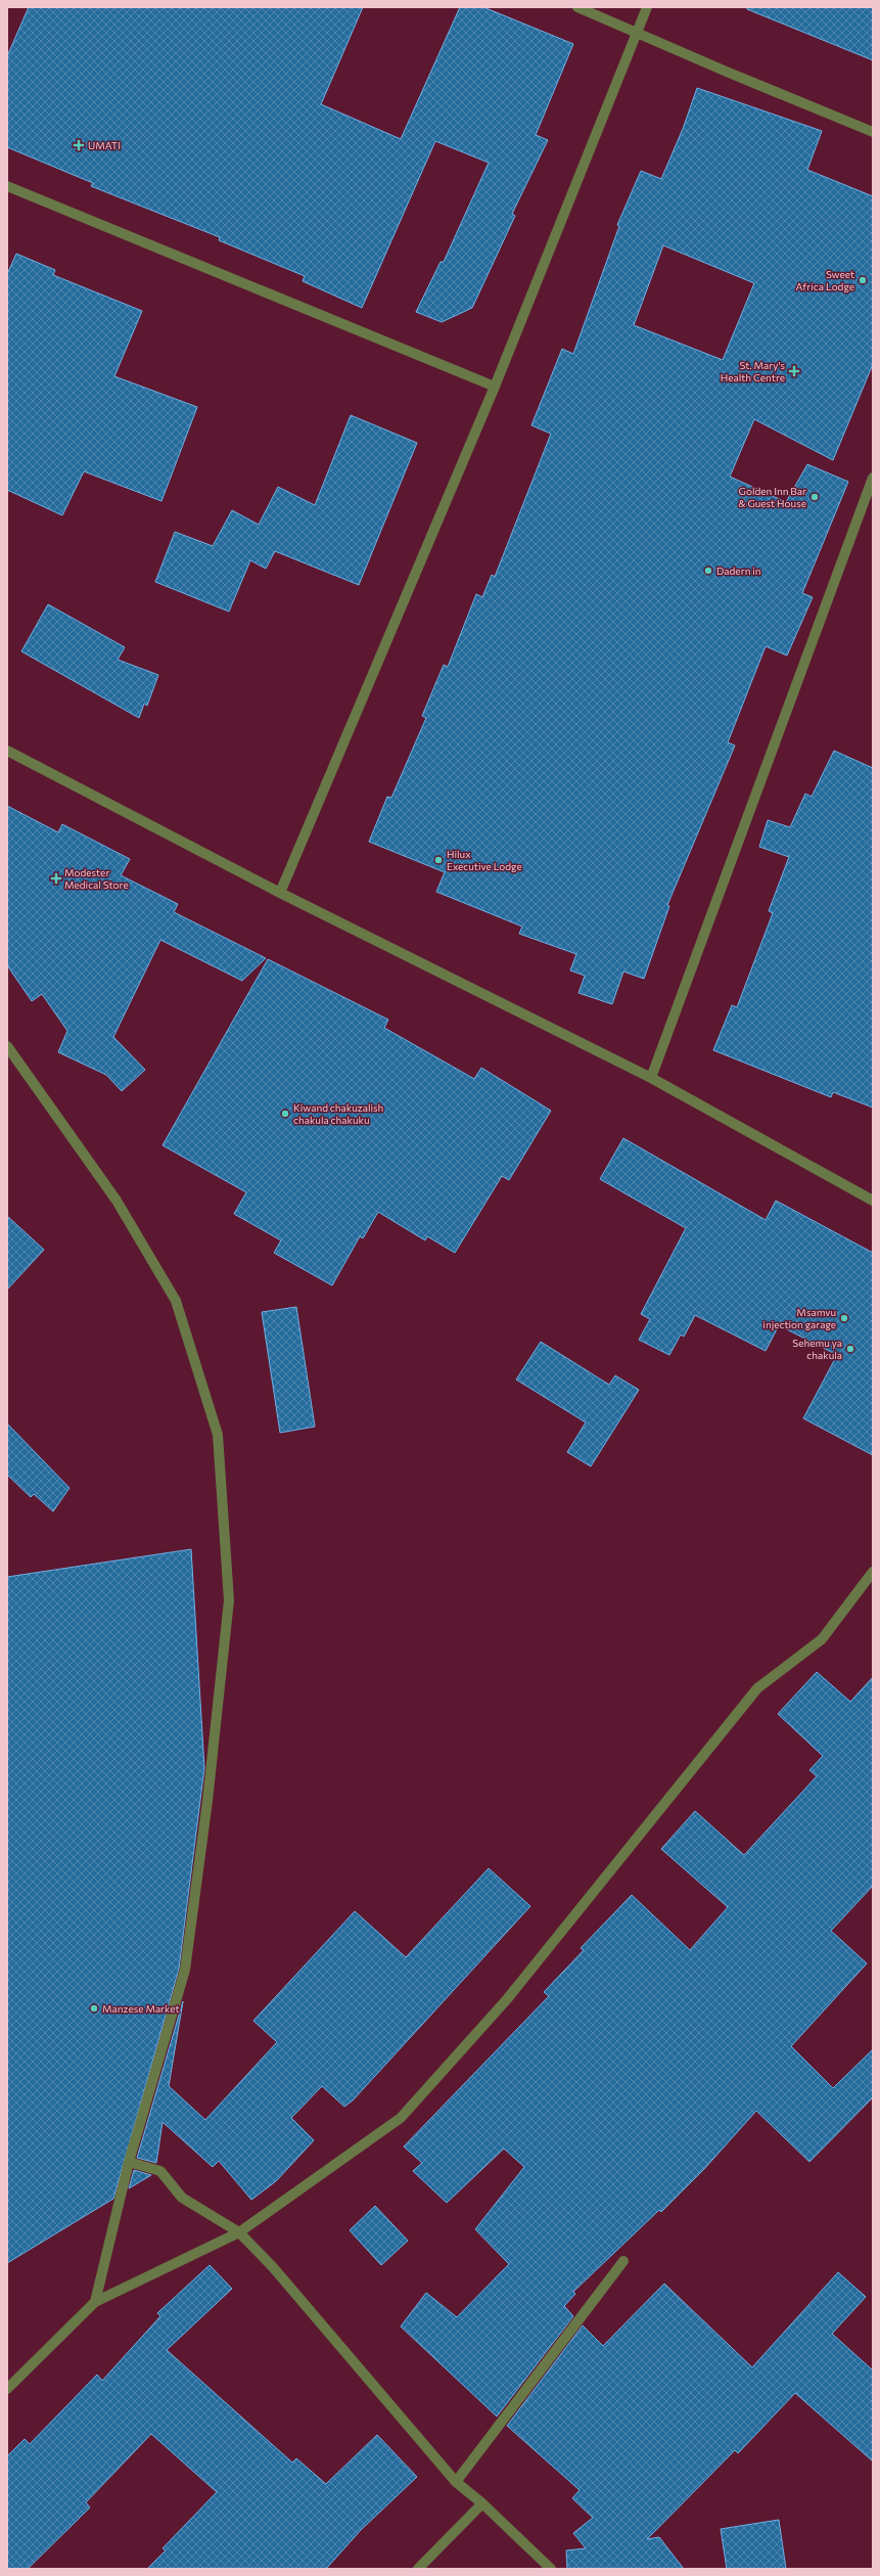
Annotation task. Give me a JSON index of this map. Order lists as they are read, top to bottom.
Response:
{
  "places": {
    "health": ["UMATI", "St. Mary's Health Centre", "Modester Medical Store"],
    "other": [
      "Sweet Africa Lodge",
      "Golden Inn Bar & Guest House",
      "Dadern in",
      "Hilux Executive Lodge",
      "Kiwand chakuzalish chakula chakuku",
      "Msamvu injection garage",
      "Sehemu ya chakula",
      "Manzese Market"
    ]
  }
}
